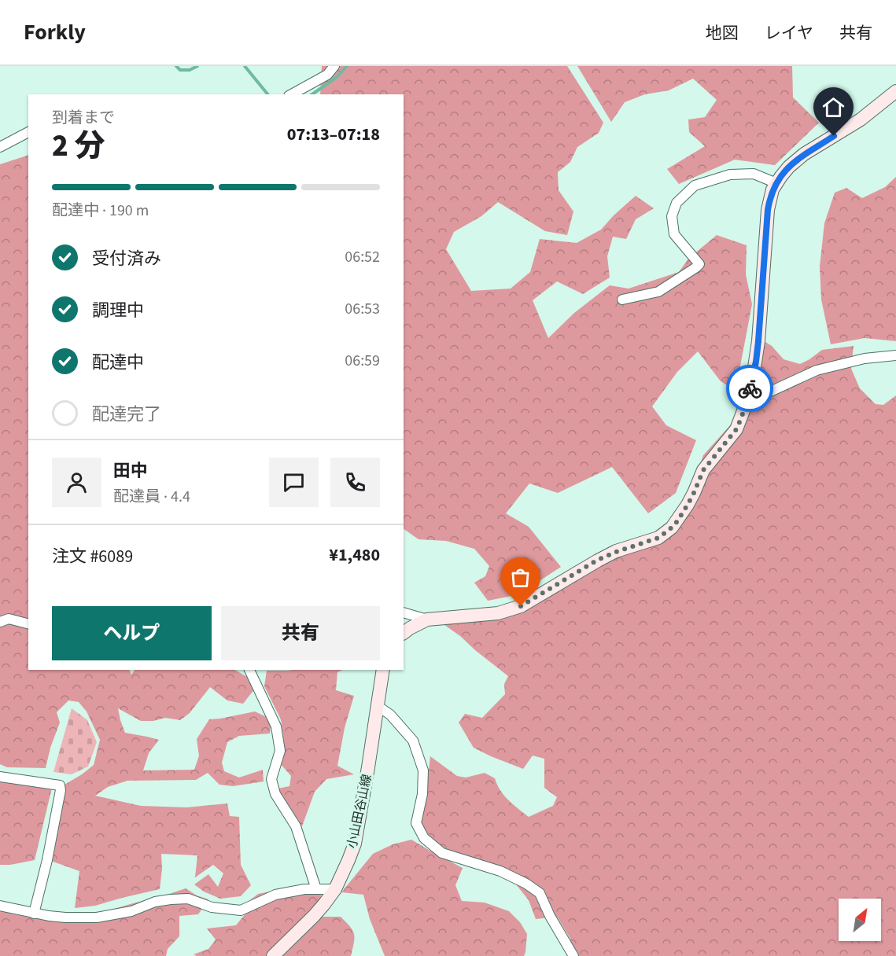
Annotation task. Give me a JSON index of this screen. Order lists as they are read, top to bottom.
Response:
{
  "streets": {
    "main road": ["小山田谷山線"]
  },
  "north": "top right",
  "page": {
    "header": "Forkly",
    "nav": ["地図", "レイヤ", "共有"],
    "heading": ["2 分", "到着まで", "07:13–07:18"],
    "panel": [
      "田中",
      "配達員 · 4.4",
      "注文 #6089",
      "¥1,480"
    ],
    "bar": "配達中 · 190 m",
    "list": [
      ["受付済み", "06:52"],
      ["調理中", "06:53"],
      ["配達中", "06:59"],
      "配達完了"
    ],
    "buttons": ["ヘルプ", "共有"]
  }
}
